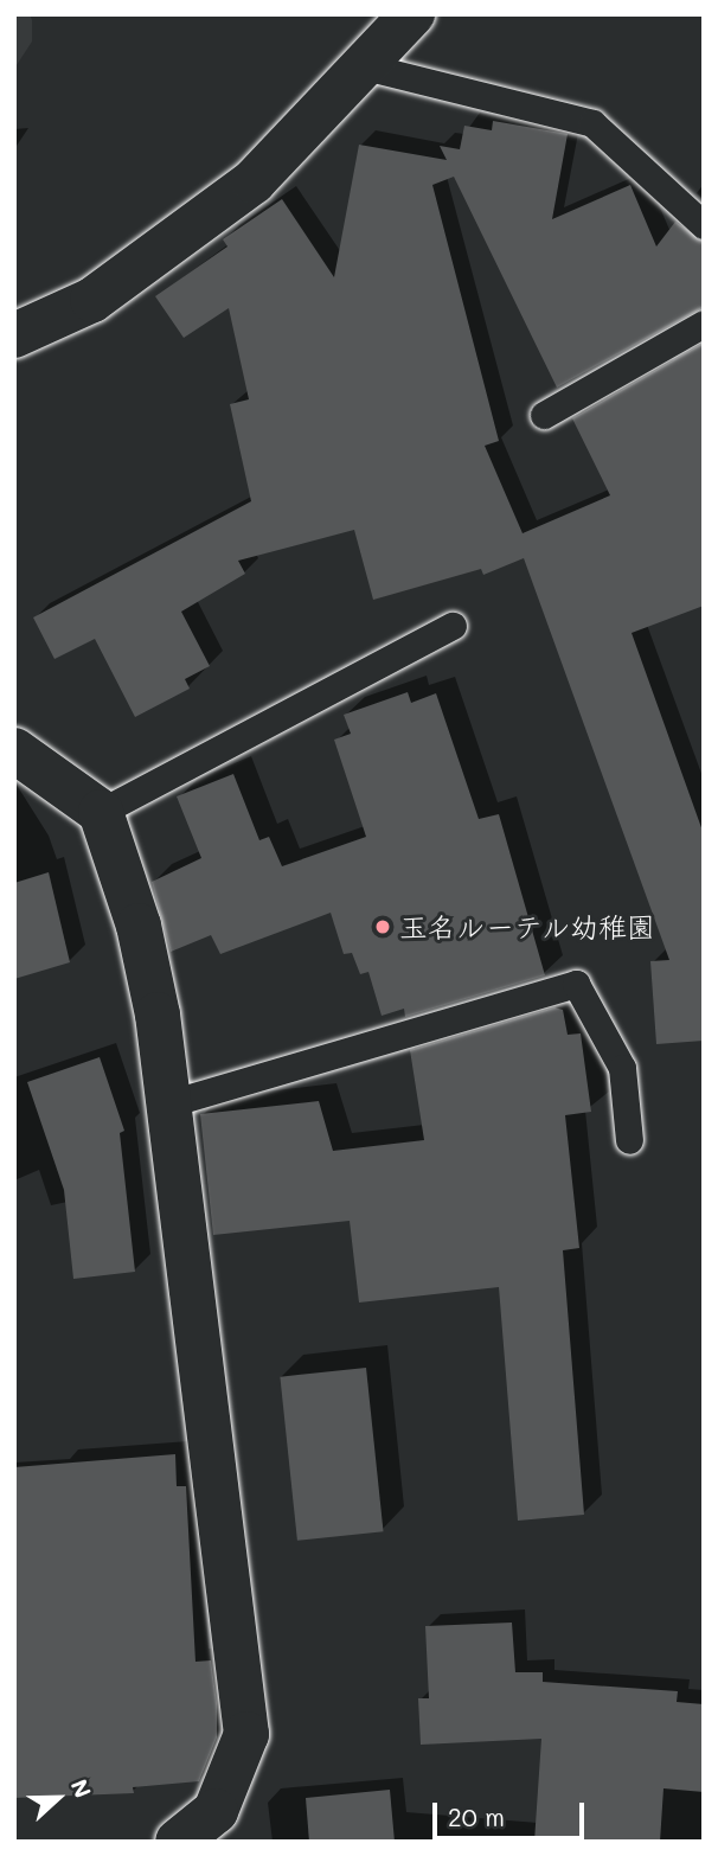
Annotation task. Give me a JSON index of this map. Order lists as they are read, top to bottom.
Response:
{
  "places": ["玉名ルーテル幼稚園"],
  "scale_bar": "20 m",
  "north": "right"
}
